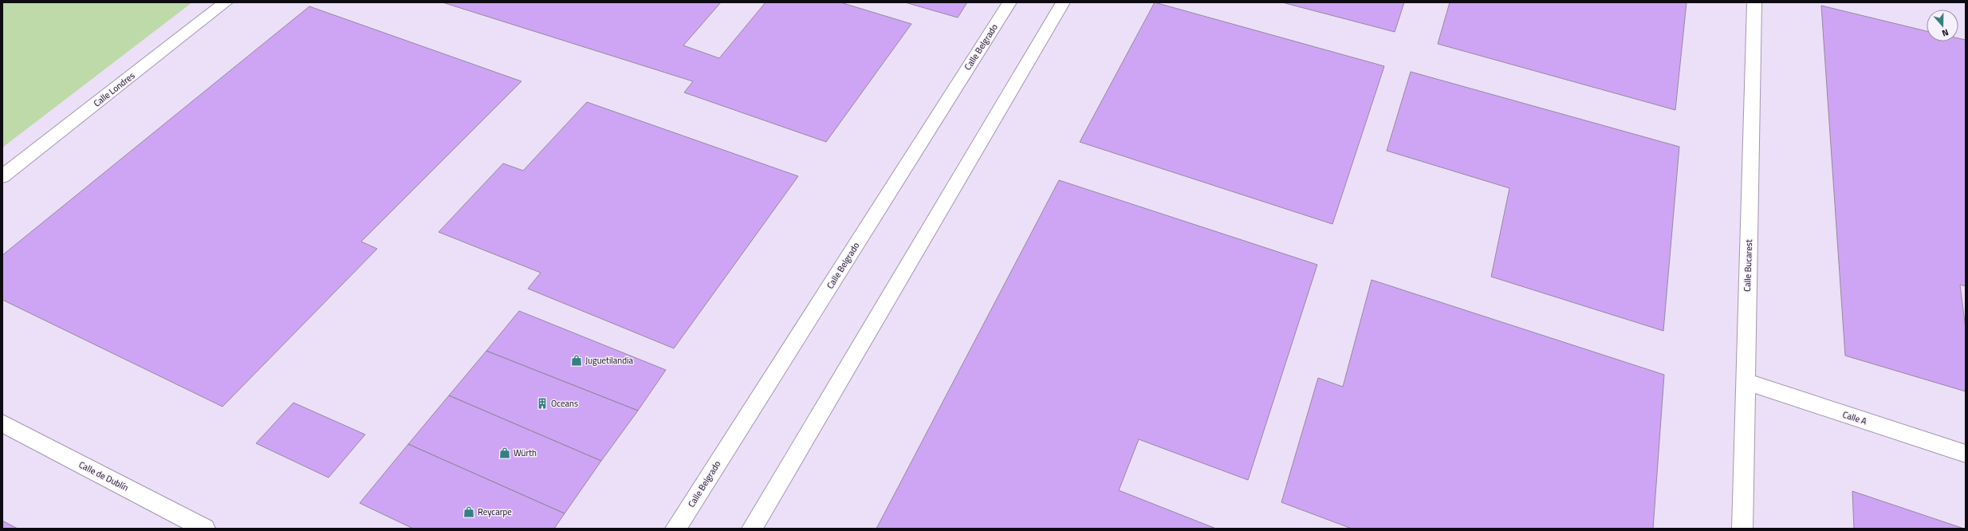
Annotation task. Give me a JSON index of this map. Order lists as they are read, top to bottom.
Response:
{
  "streets": {
    "street": [
      "Calle Belgrado",
      "Calle Londres",
      "Calle Bucarest",
      "Calle A",
      "Calle de Dublín"
    ]
  },
  "crossings": [
    ["Calle Bucarest", "Calle A"]
  ],
  "places": {
    "shop": ["Juguetilandia", "Würth", "Reycarpe"],
    "building": ["Oceans"]
  },
  "north": "bottom"
}
